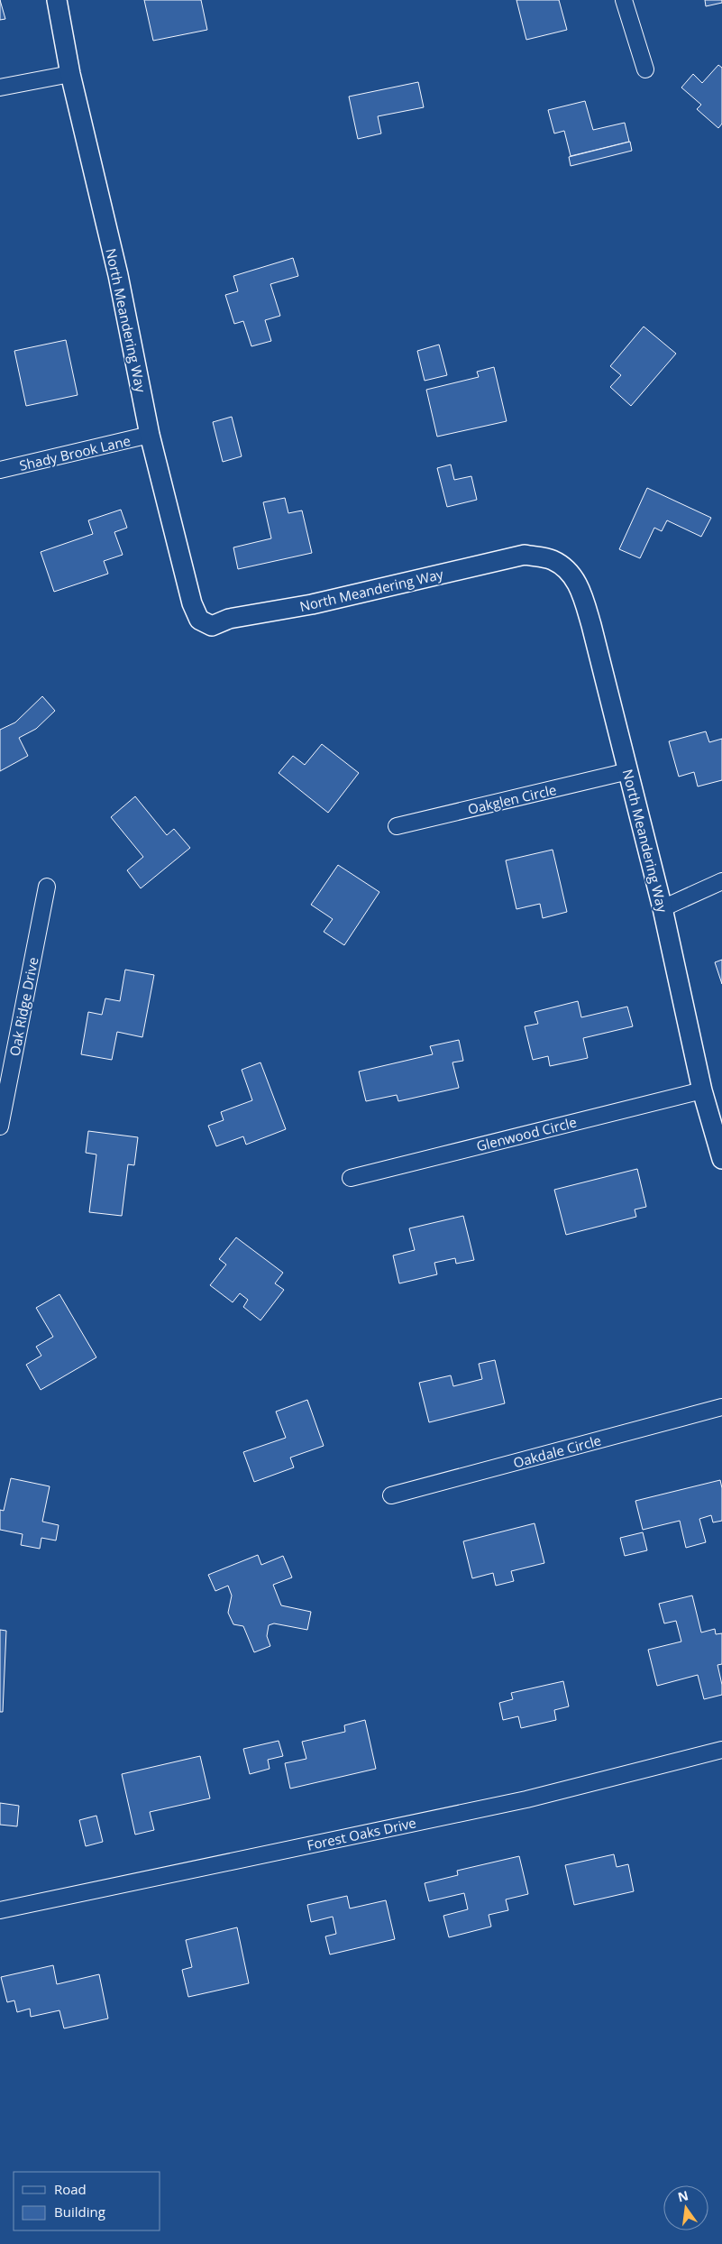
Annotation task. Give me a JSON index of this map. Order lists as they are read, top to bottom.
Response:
{
  "streets": {
    "street": [
      "North Meandering Way",
      "Shady Brook Lane",
      "Oakglen Circle",
      "Oak Ridge Drive",
      "Glenwood Circle",
      "Oakdale Circle",
      "Forest Oaks Drive"
    ]
  },
  "crossings": [
    ["North Meandering Way", "Shady Brook Lane"],
    ["North Meandering Way", "Oakglen Circle"],
    ["North Meandering Way", "Glenwood Circle"]
  ],
  "legend": ["Road", "Building"],
  "north": "top"
}
